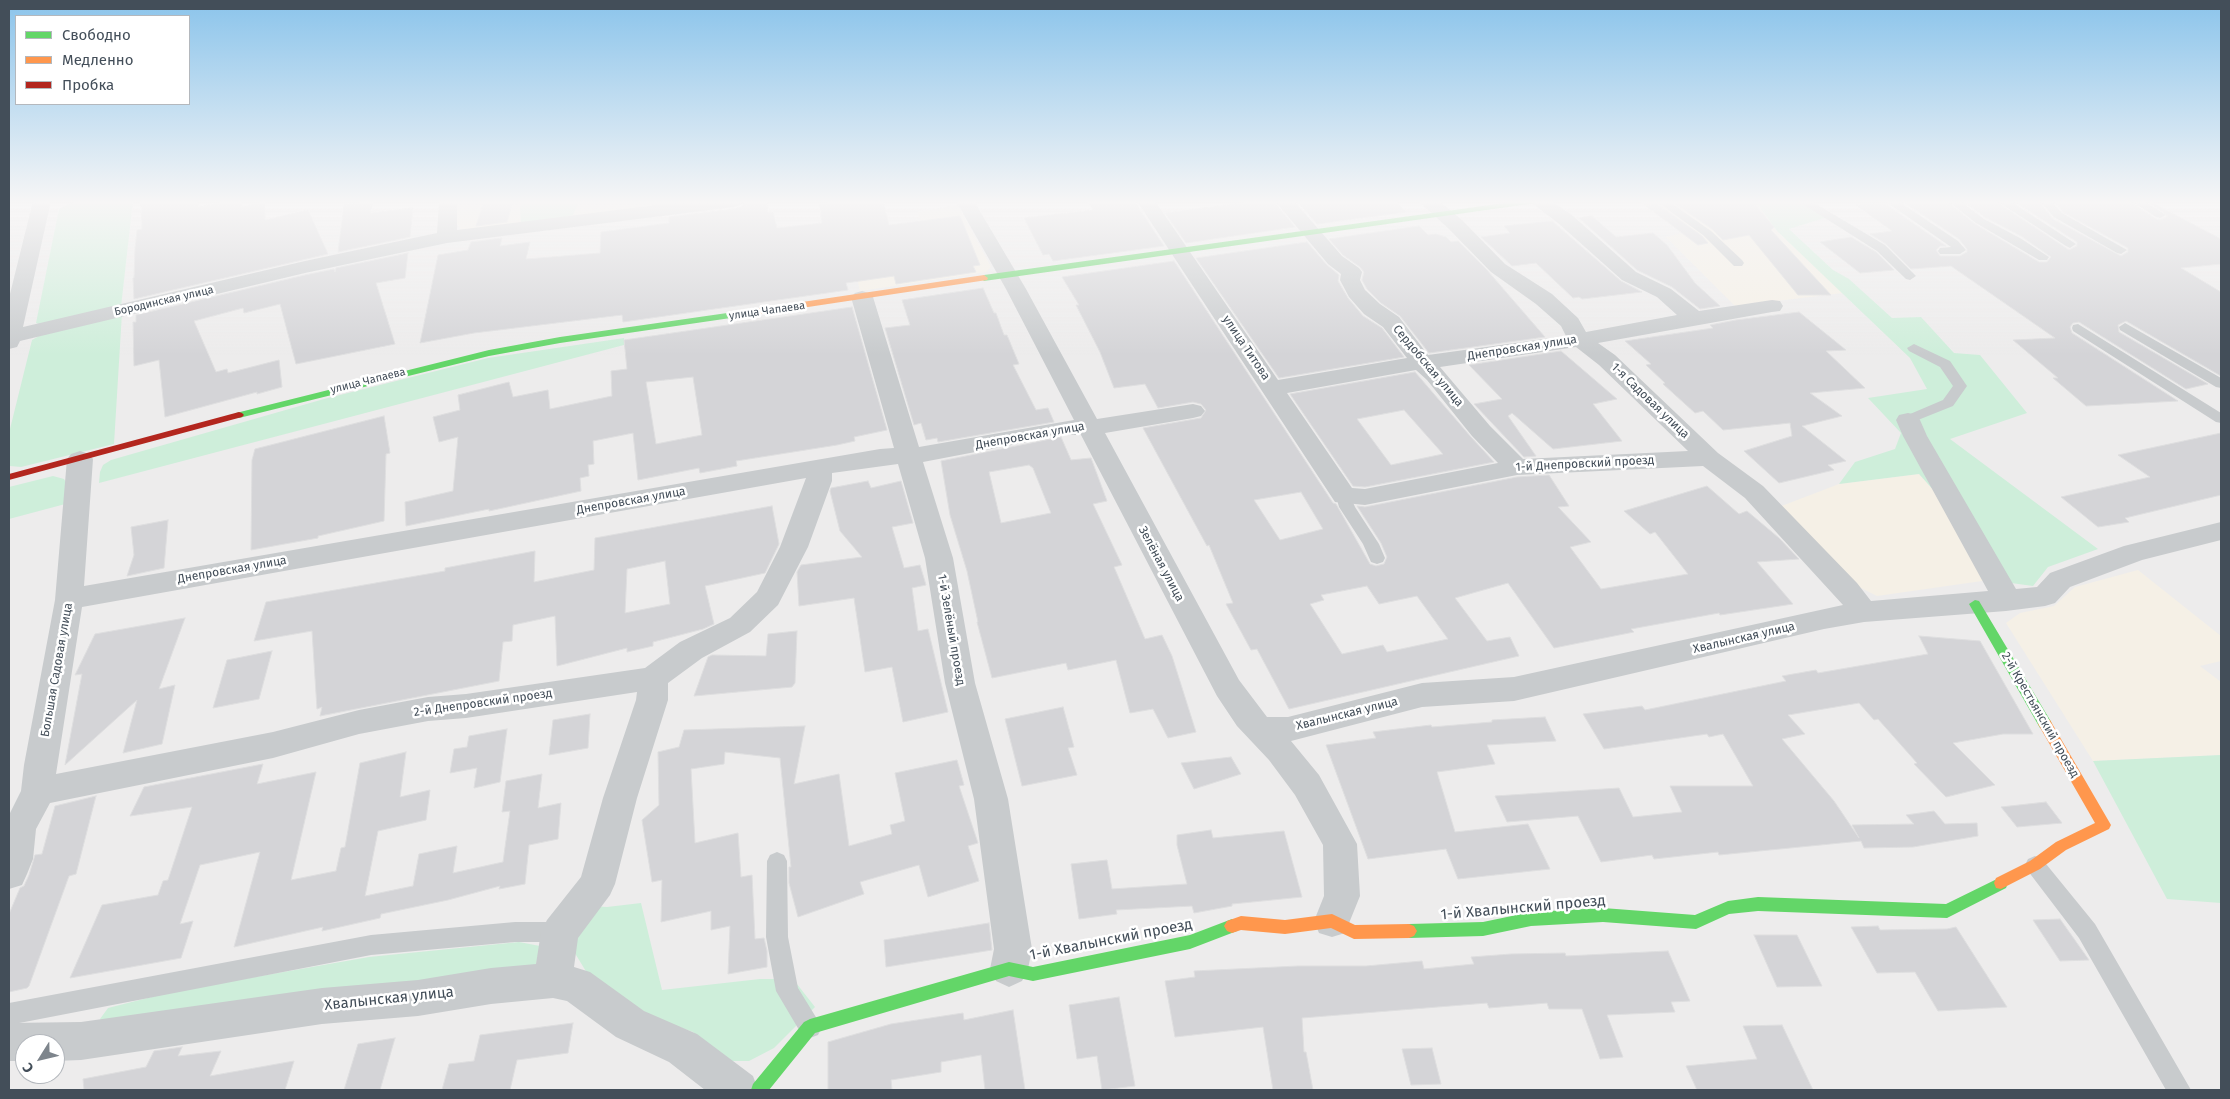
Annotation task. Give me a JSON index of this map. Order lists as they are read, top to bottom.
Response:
{
  "streets": {
    "street": [
      "Бородинская улица",
      "улица Чапаева",
      "улица Титова",
      "Днепровская улица",
      "Сердобская улица",
      "1-я Садовая улица",
      "1-й Днепровский проезд",
      "Зелёная улица",
      "1-й Зелёный проезд",
      "Хвалынская улица",
      "Большая Садовая улица",
      "2-й Днепровский проезд",
      "2-й Крестьянский проезд",
      "1-й Хвалынский проезд"
    ]
  },
  "crossings": [
    ["улица Чапаева", "Зелёная улица"],
    ["улица Чапаева", "1-й Зелёный проезд"],
    ["улица Чапаева", "Большая Садовая улица"],
    ["улица Титова", "Днепровская улица"],
    ["улица Титова", "1-й Днепровский проезд"],
    ["Днепровская улица", "Сердобская улица"],
    ["Днепровская улица", "1-я Садовая улица"],
    ["Днепровская улица", "Зелёная улица"],
    ["Днепровская улица", "1-й Зелёный проезд"],
    ["Днепровская улица", "Большая Садовая улица"],
    ["Днепровская улица", "2-й Днепровский проезд"],
    ["Сердобская улица", "1-й Днепровский проезд"],
    ["1-я Садовая улица", "1-й Днепровский проезд"],
    ["1-я Садовая улица", "Хвалынская улица"],
    ["Зелёная улица", "Хвалынская улица"],
    ["Зелёная улица", "1-й Хвалынский проезд"],
    ["1-й Зелёный проезд", "1-й Хвалынский проезд"],
    ["Хвалынская улица", "2-й Крестьянский проезд"],
    ["Большая Садовая улица", "2-й Днепровский проезд"],
    ["2-й Крестьянский проезд", "1-й Хвалынский проезд"]
  ],
  "legend": ["Свободно", "Медленно", "Пробка"],
  "north": "bottom left"
}
